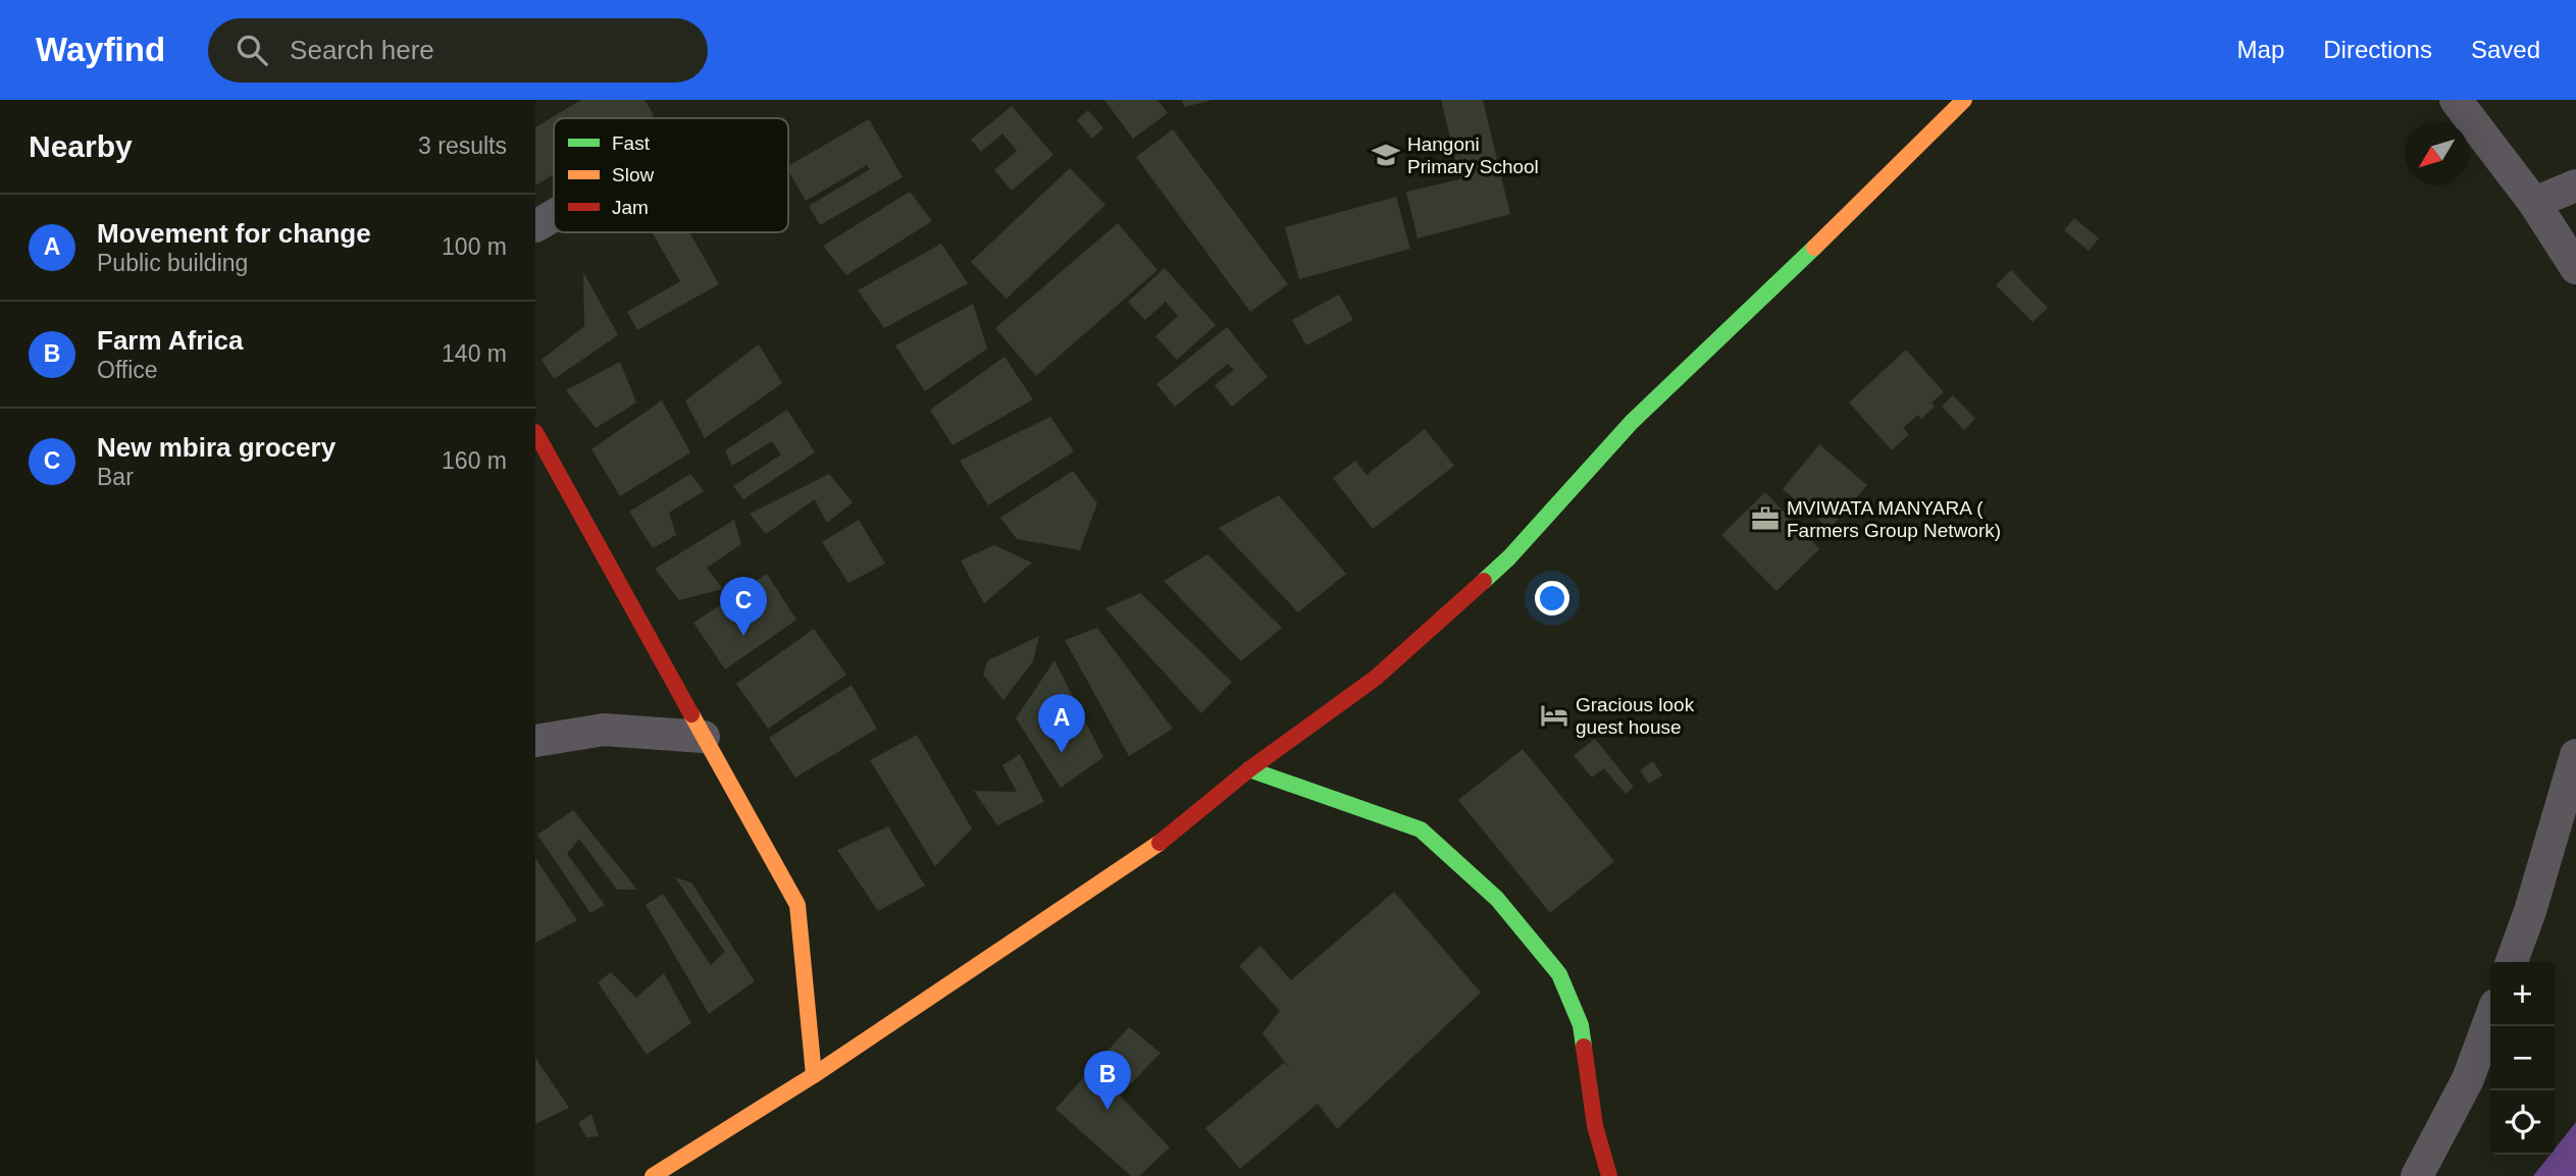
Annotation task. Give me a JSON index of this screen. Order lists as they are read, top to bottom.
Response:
{
  "places": {
    "school or university": ["Hangoni Primary School"],
    "office": ["MVIWATA MANYARA ( Farmers Group Network)"],
    "hotel": ["Gracious look guest house"]
  },
  "legend": ["Fast", "Slow", "Jam"],
  "north": "bottom left",
  "page": {
    "header": "Wayfind",
    "search": "Search here",
    "nav": ["Map", "Directions", "Saved"],
    "heading": ["Nearby", "3 results"],
    "list": [
      {
        "mark": "A",
        "name": "Movement for change",
        "note": "Public building",
        "value": "100 m"
      },
      {
        "mark": "B",
        "name": "Farm Africa",
        "note": "Office",
        "value": "140 m"
      },
      {
        "mark": "C",
        "name": "New mbira grocery",
        "note": "Bar",
        "value": "160 m"
      }
    ],
    "pins": ["C", "A", "B"],
    "map_buttons": ["+", "−"]
  }
}
